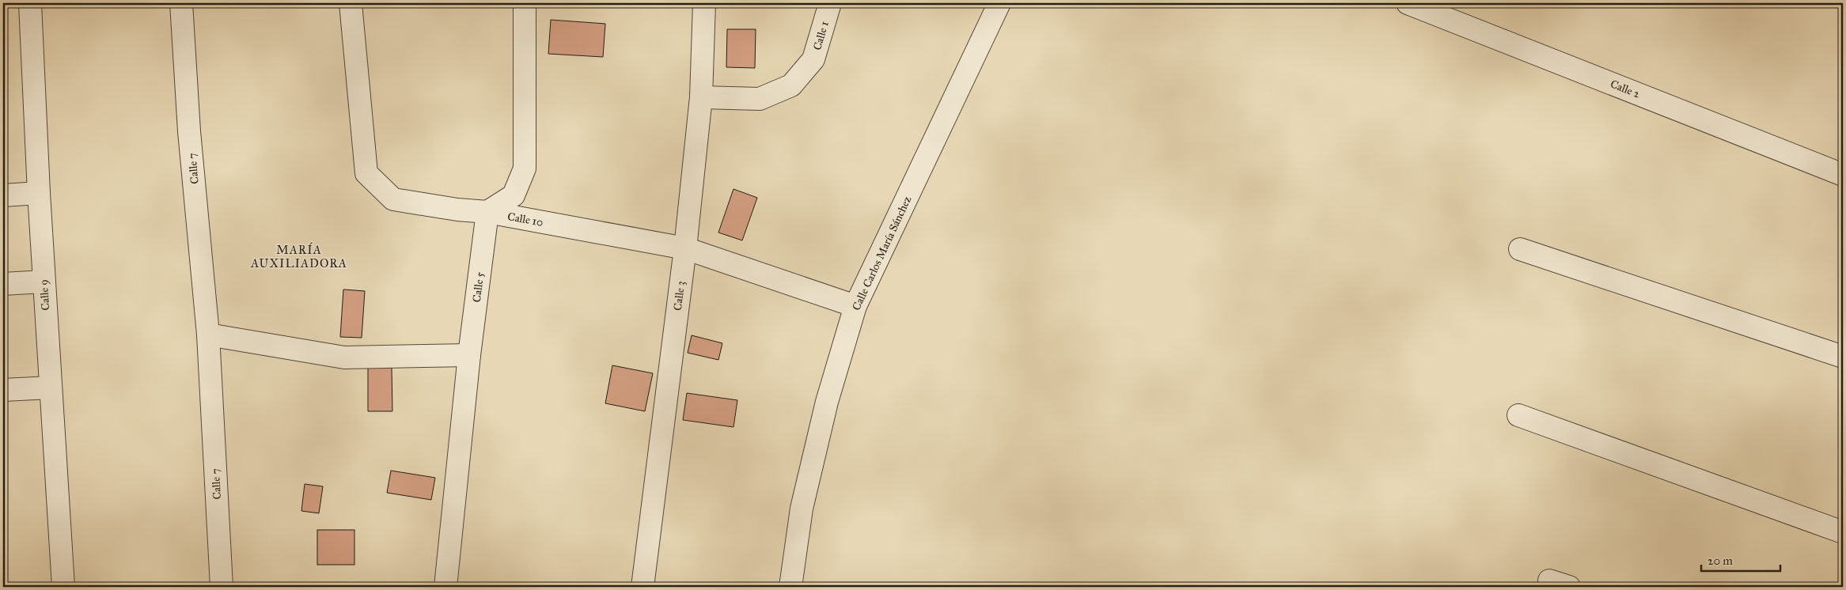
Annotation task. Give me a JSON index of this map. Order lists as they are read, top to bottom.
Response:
{
  "streets": {
    "street": [
      "Calle 1",
      "Calle 2",
      "Calle 7",
      "Calle 10",
      "Calle Carlos María Sánchez",
      "Calle 5",
      "Calle 9",
      "Calle 3"
    ]
  },
  "crossings": [
    ["Calle 1", "Calle 3"],
    ["Calle 10", "Calle Carlos María Sánchez"],
    ["Calle 10", "Calle 5"],
    ["Calle 10", "Calle 3"]
  ],
  "districts": ["MARÍA AUXILIADORA"],
  "scale_bar": "20 m"
}
